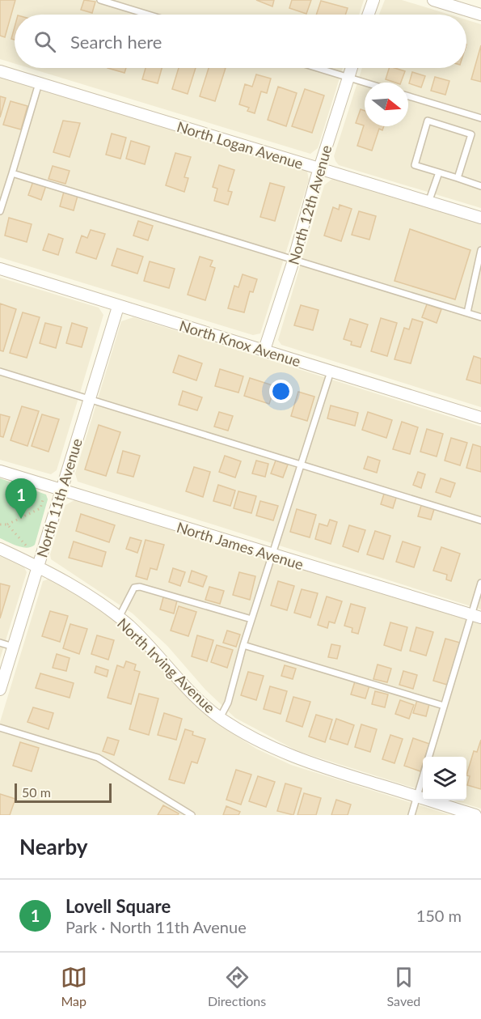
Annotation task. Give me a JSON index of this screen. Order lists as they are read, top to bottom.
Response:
{
  "streets": {
    "street": [
      "North Logan Avenue",
      "North 12th Avenue",
      "North Knox Avenue",
      "North 11th Avenue",
      "North James Avenue",
      "North Irving Avenue"
    ]
  },
  "crossings": [
    ["North Logan Avenue", "North 12th Avenue"],
    ["North 12th Avenue", "North Knox Avenue"],
    ["North Knox Avenue", "North 11th Avenue"],
    ["North 11th Avenue", "North James Avenue"],
    ["North 11th Avenue", "North Irving Avenue"]
  ],
  "scale_bar": "50 m",
  "north": "right",
  "page": {
    "search": "Search here",
    "pins": "1",
    "scale": "50 m",
    "heading": "Nearby",
    "list": [
      {
        "mark": "1",
        "name": "Lovell Square",
        "note": "Park · North 11th Avenue",
        "value": "150 m"
      }
    ],
    "nav": ["Map", "Directions", "Saved"]
  }
}
